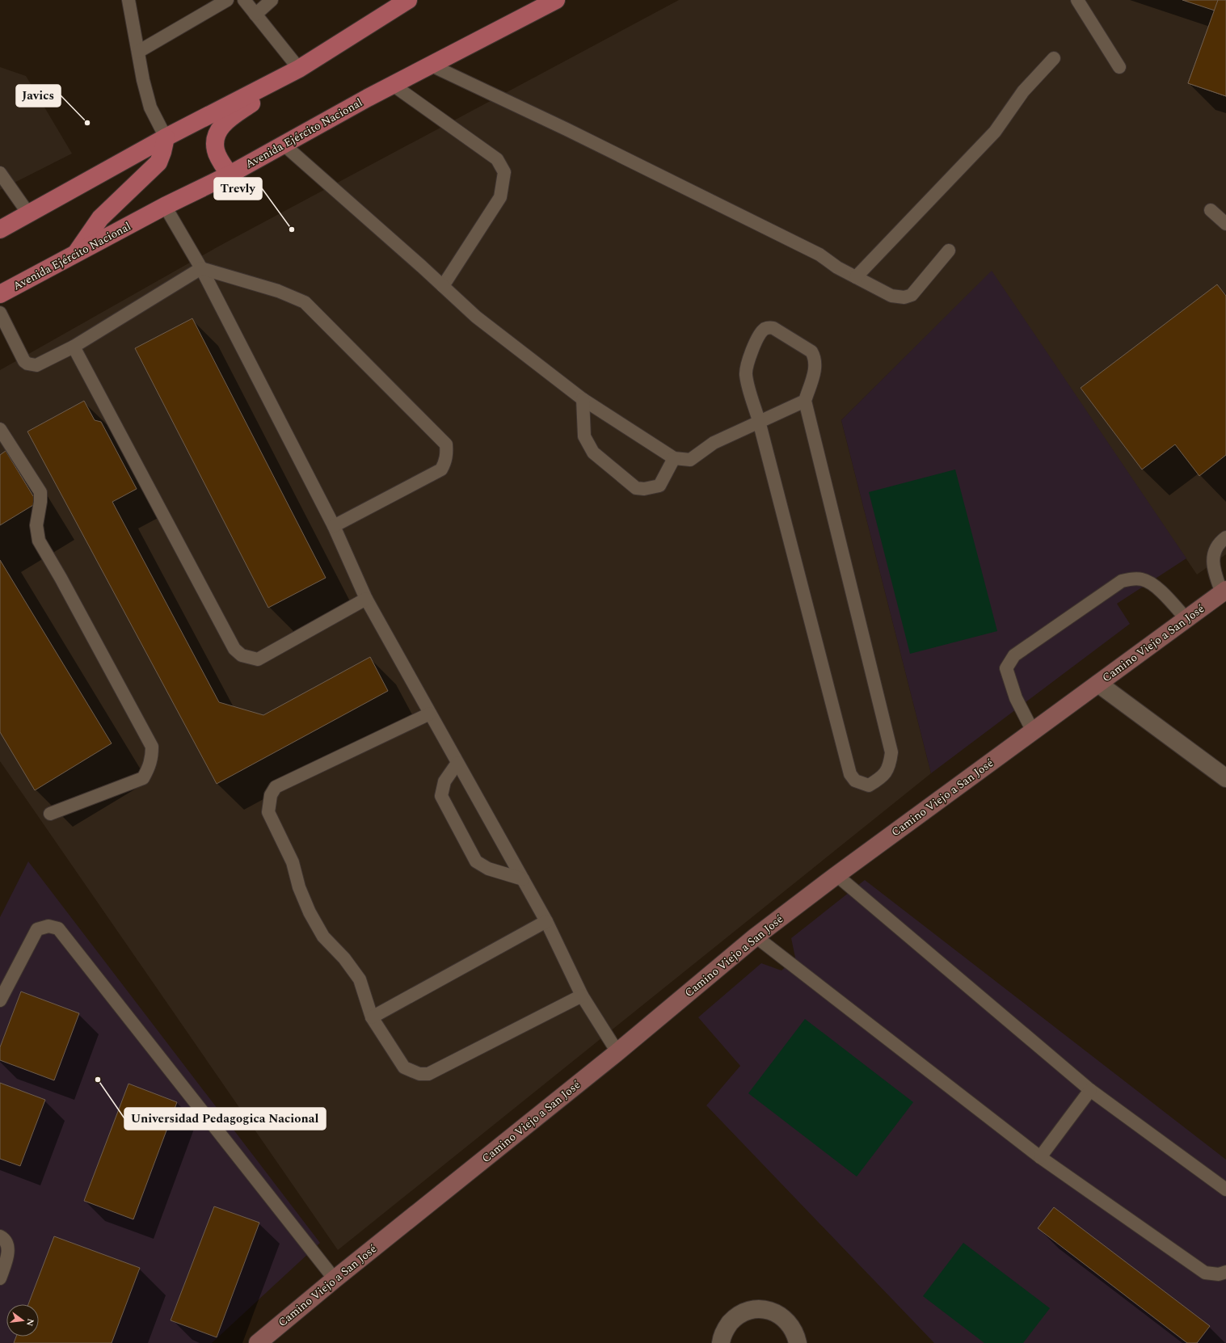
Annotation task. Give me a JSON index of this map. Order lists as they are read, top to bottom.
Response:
{
  "streets": {
    "main road": ["Avenida Ejército Nacional"],
    "street": ["Camino Viejo a San José"]
  },
  "places": ["Javics", "Trevly", "Universidad Pedagogica Nacional"],
  "north": "right"
}
